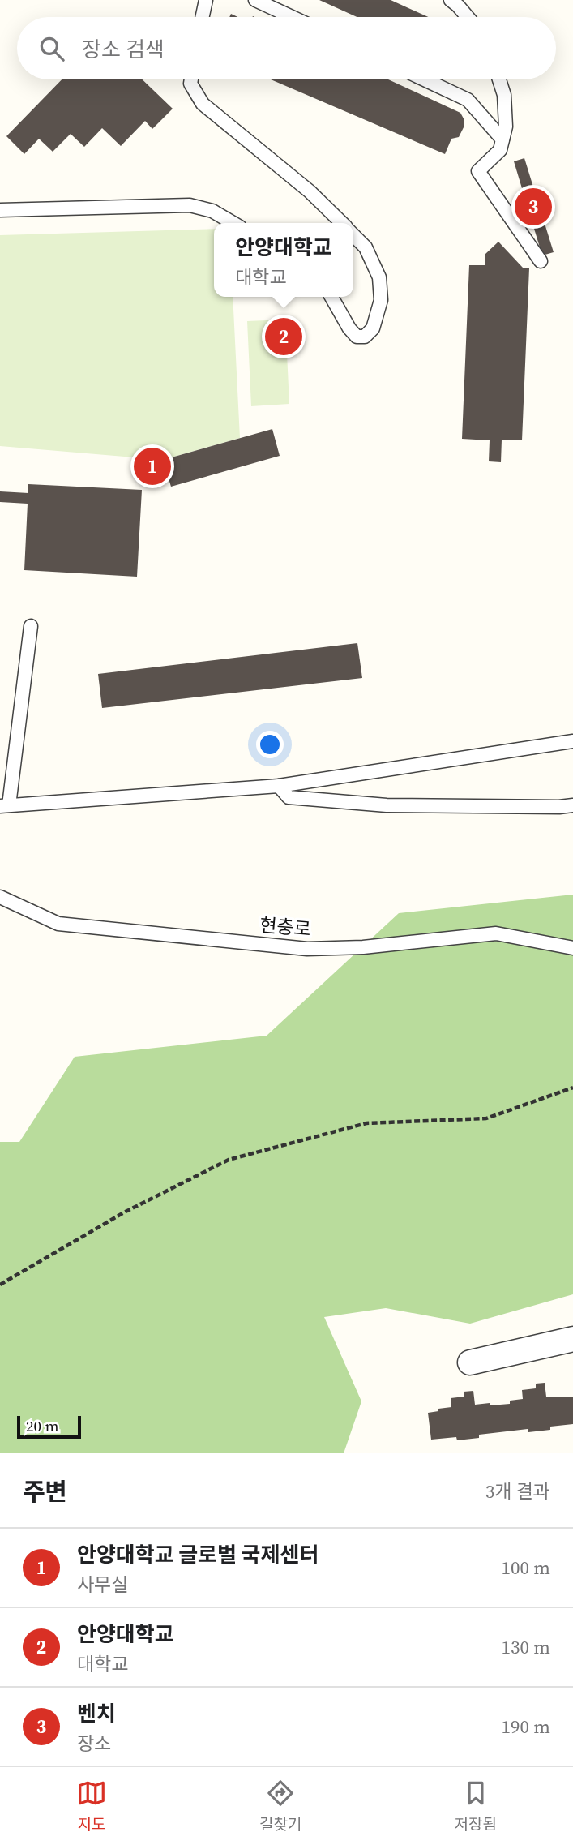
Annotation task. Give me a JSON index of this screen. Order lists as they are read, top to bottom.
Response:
{
  "streets": {
    "lane": ["현충로"]
  },
  "scale_bar": "20 m",
  "page": {
    "search": "장소 검색",
    "pins": ["3", "2", "1"],
    "popup": ["안양대학교", "대학교"],
    "scale": "20 m",
    "heading": ["주변", "3개 결과"],
    "list": [
      {
        "mark": "1",
        "name": "안양대학교 글로벌 국제센터",
        "note": "사무실",
        "value": "100 m"
      },
      {
        "mark": "2",
        "name": "안양대학교",
        "note": "대학교",
        "value": "130 m"
      },
      {
        "mark": "3",
        "name": "벤치",
        "note": "장소",
        "value": "190 m"
      }
    ],
    "nav": ["지도", "길찾기", "저장됨"]
  }
}
